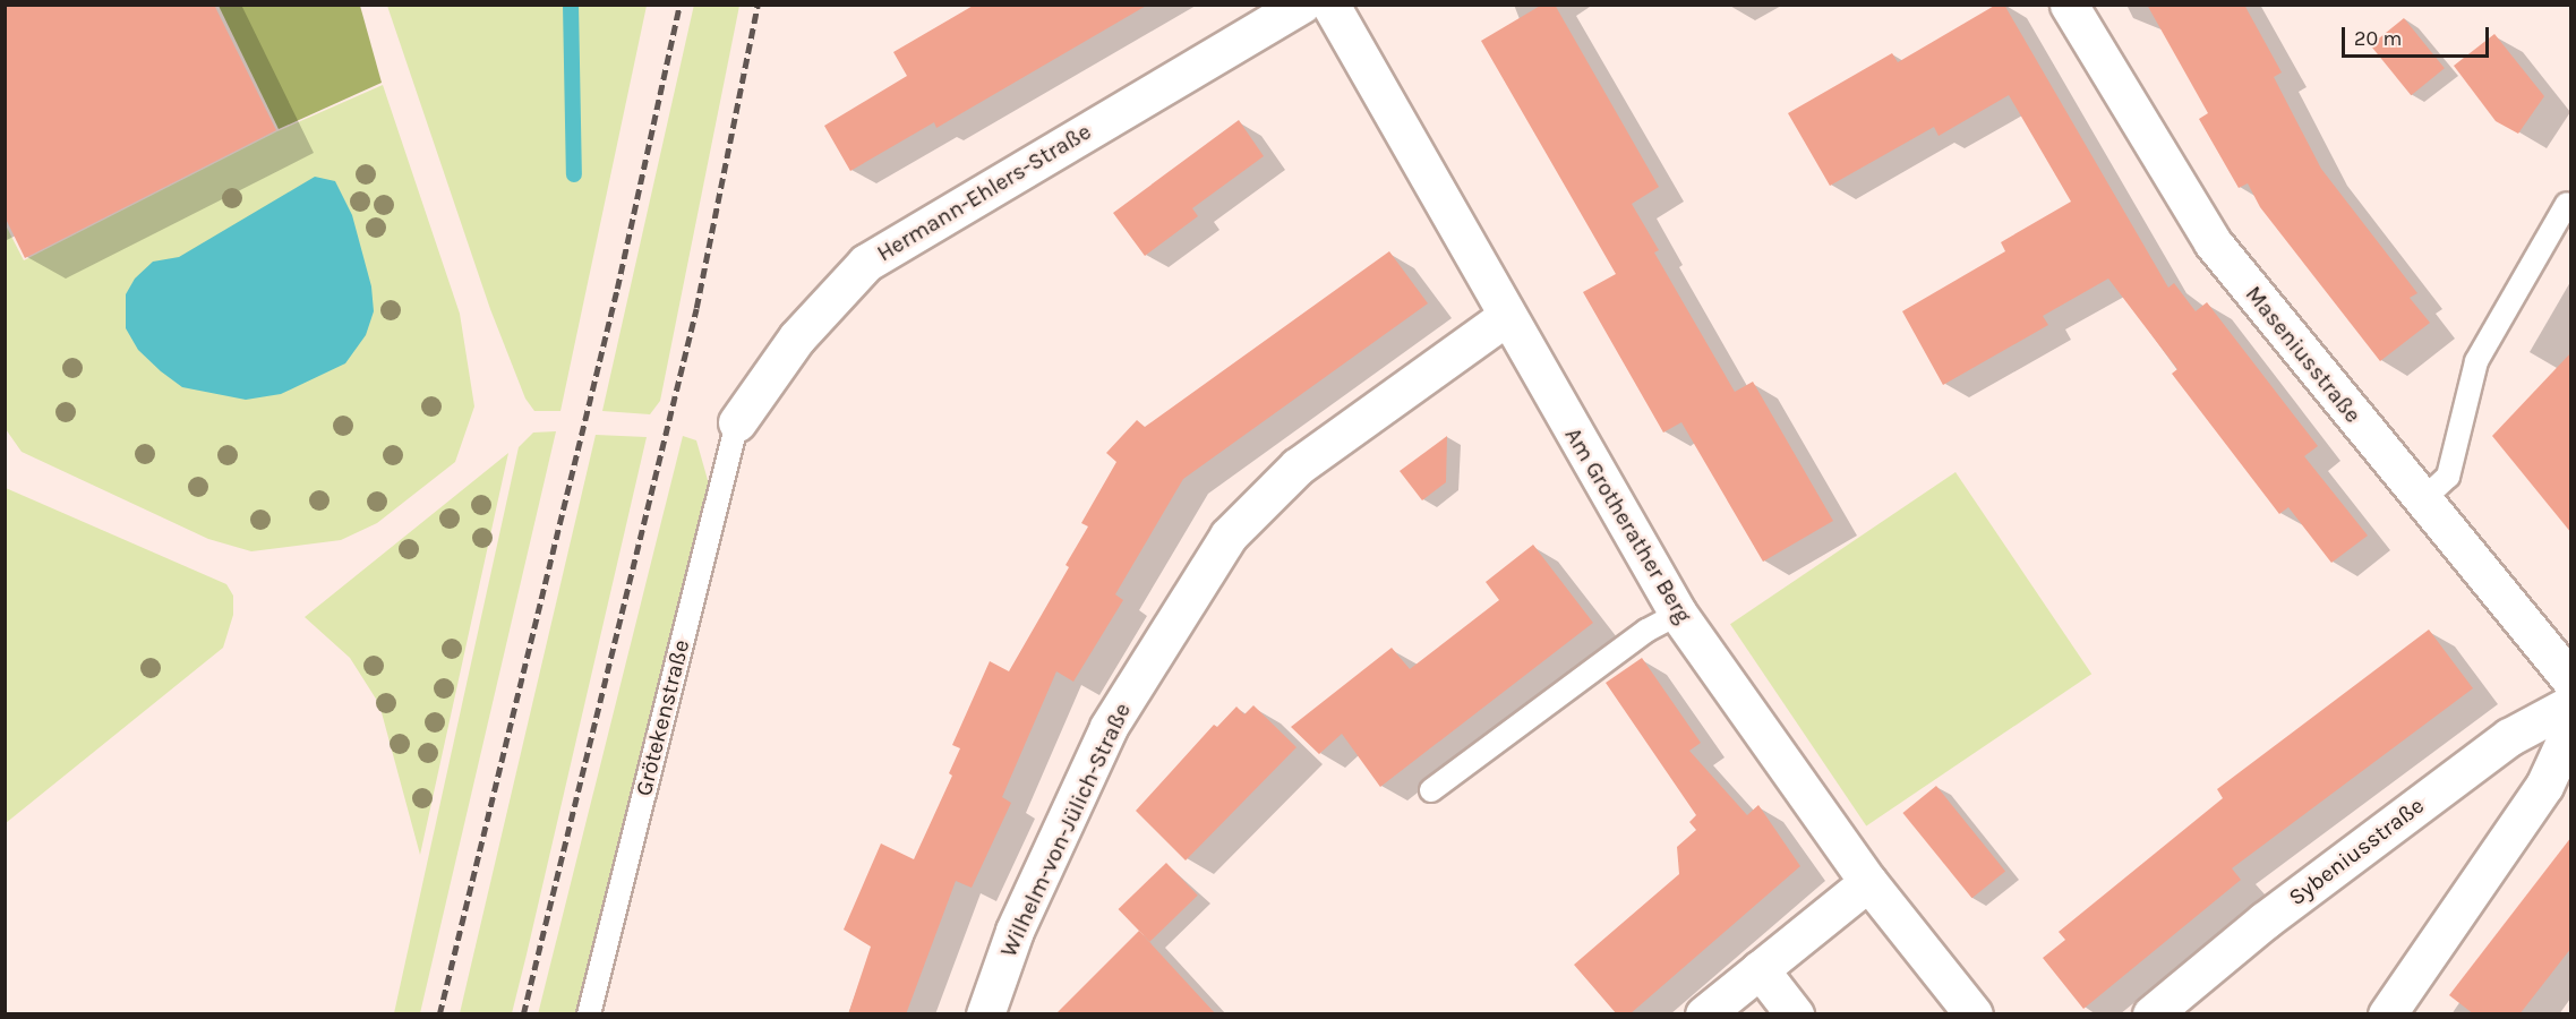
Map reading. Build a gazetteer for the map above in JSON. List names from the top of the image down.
{
  "streets": {
    "street": [
      "Hermann-Ehlers-Straße",
      "Maseniusstraße",
      "Am Grotherather Berg",
      "Wilhelm-von-Jülich-Straße",
      "Sybeniusstraße"
    ],
    "lane": ["Grötekenstraße"]
  },
  "crossings": [
    ["Hermann-Ehlers-Straße", "Grötekenstraße"],
    ["Am Grotherather Berg", "Wilhelm-von-Jülich-Straße"]
  ],
  "scale_bar": "20 m"
}
